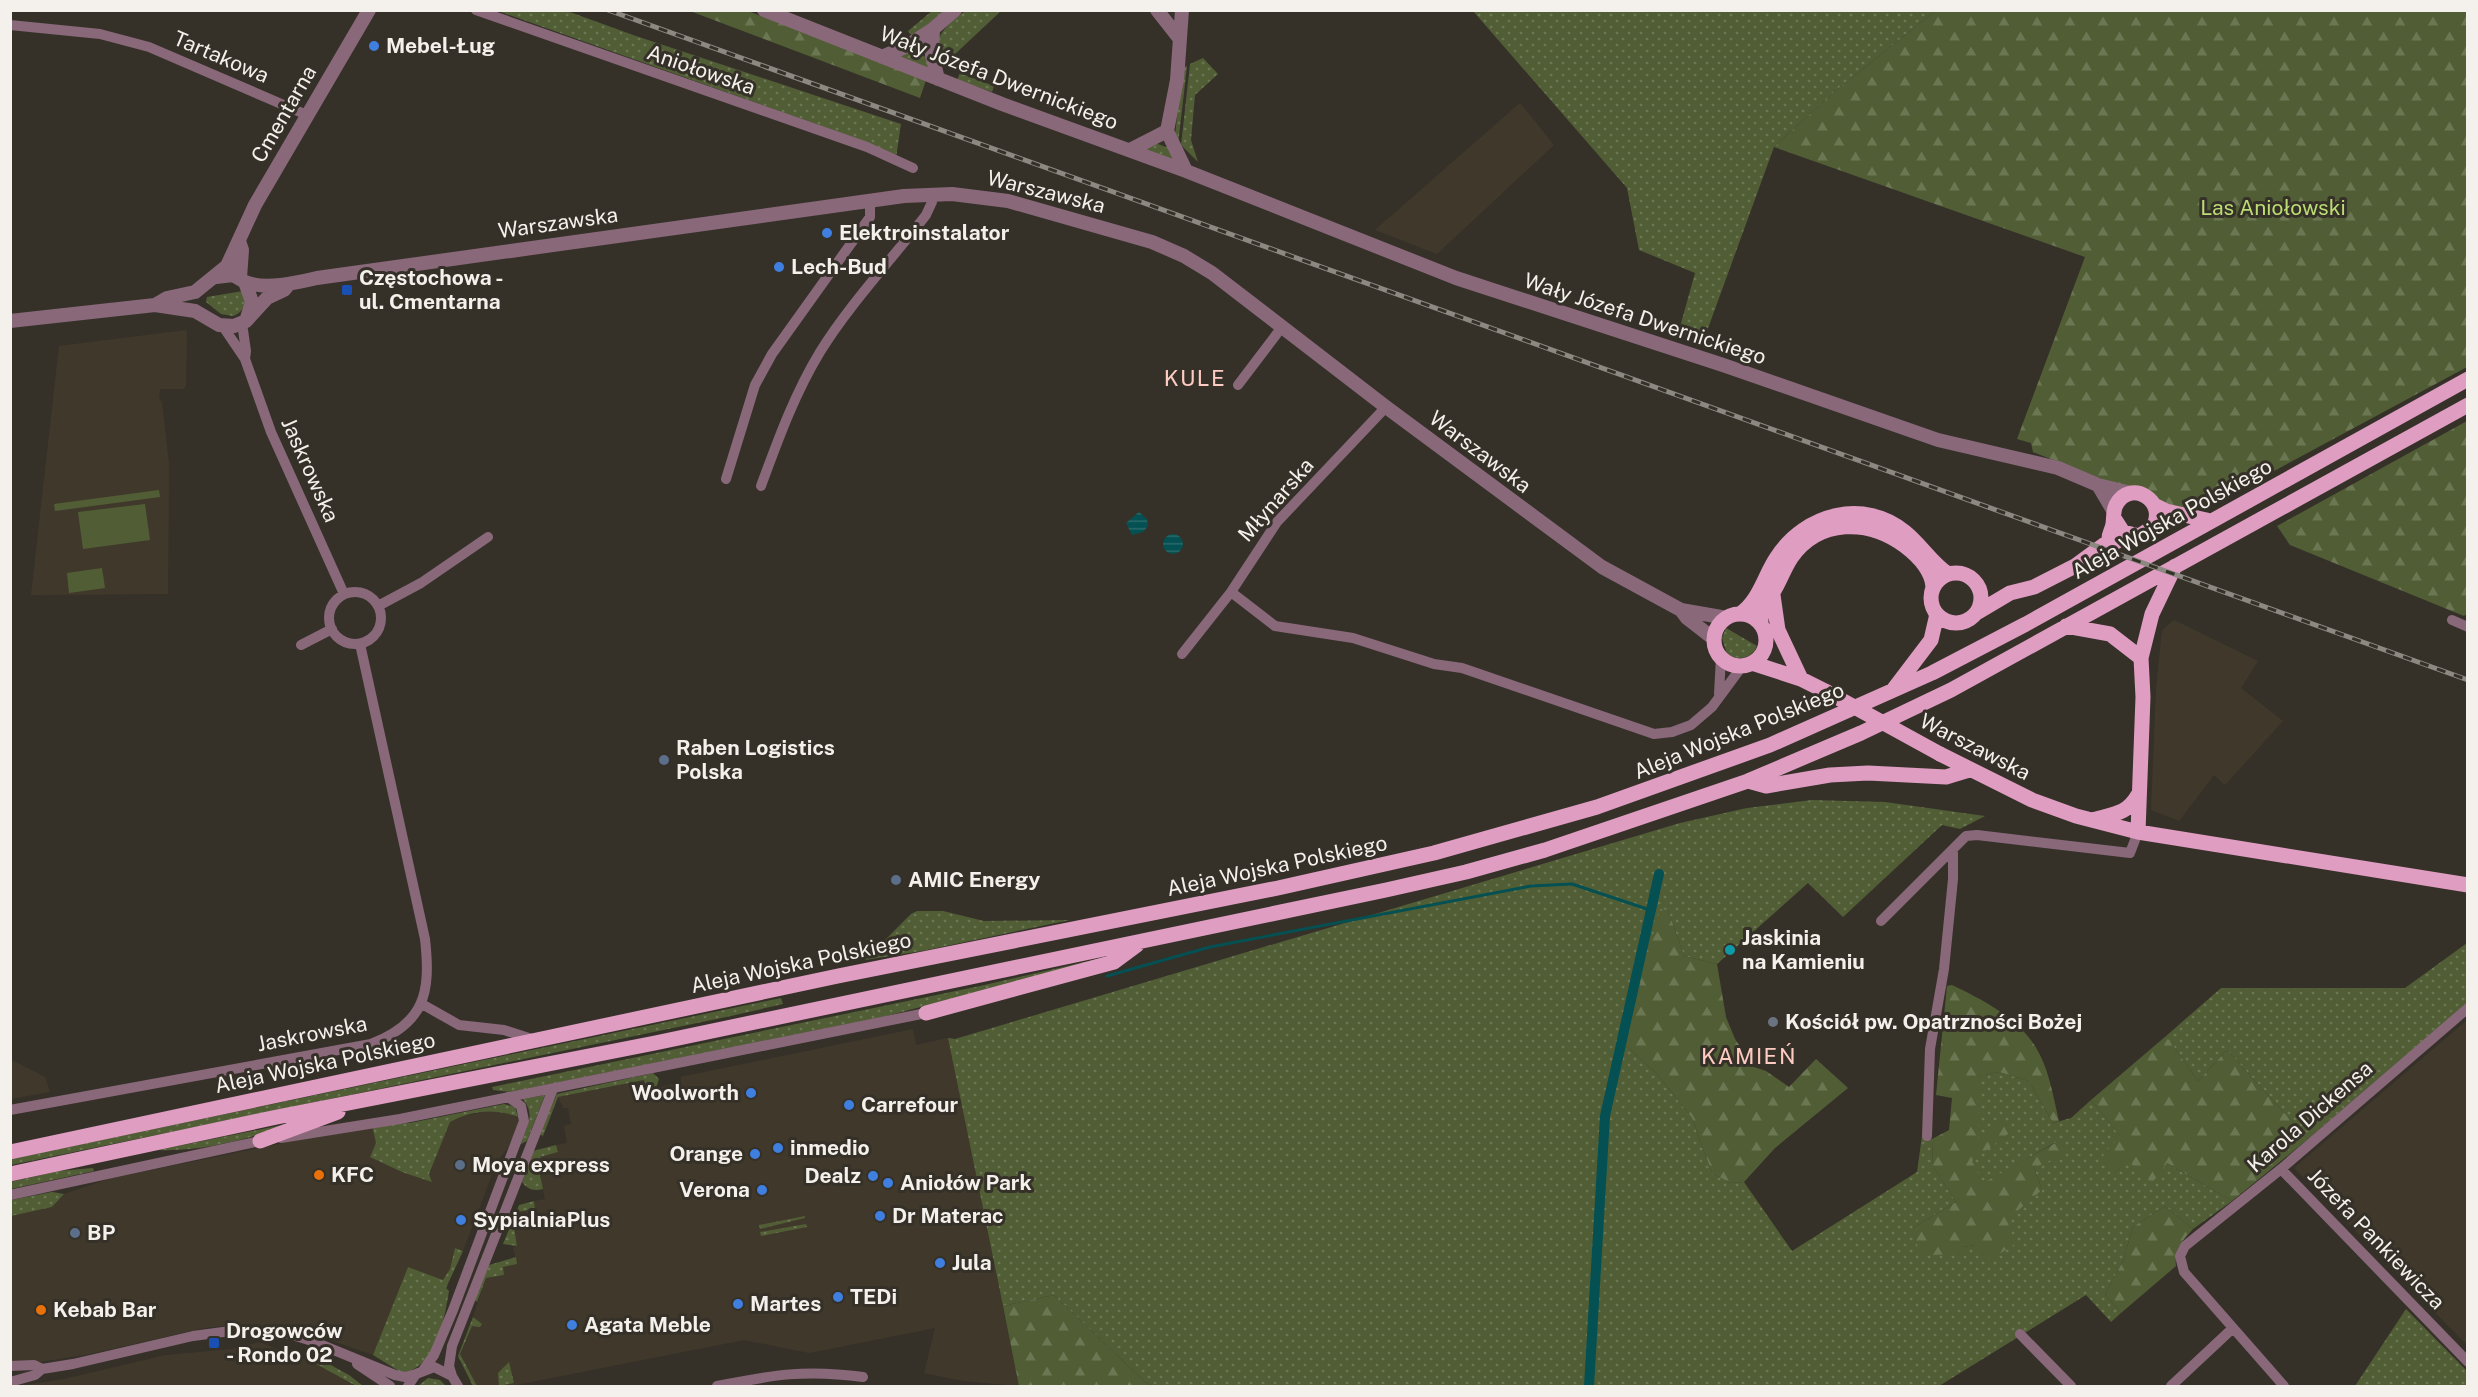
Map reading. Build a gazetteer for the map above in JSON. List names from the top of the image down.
{
  "streets": {
    "main road": ["Warszawska", "Aleja Wojska Polskiego"],
    "street": [
      "Tartakowa",
      "Aniołowska",
      "Wały Józefa Dwernickiego",
      "Cmentarna",
      "Jaskrowska",
      "Młynarska",
      "Karola Dickensa",
      "Józefa Pankiewicza"
    ]
  },
  "crossings": [
    ["Tartakowa", "Cmentarna"],
    ["Cmentarna", "Warszawska"],
    ["Warszawska", "Młynarska"],
    ["Karola Dickensa", "Józefa Pankiewicza"]
  ],
  "districts": ["KULE", "KAMIEŃ"],
  "parks": ["Las Aniołowski"],
  "places": {
    "other": [
      "Mebel-Ług",
      "Elektroinstalator",
      "Lech-Bud",
      "Raben Logistics Polska",
      "AMIC Energy",
      "Jaskinia na Kamieniu",
      "Kościół pw. Opatrzności Bożej",
      "Woolworth",
      "Carrefour",
      "inmedio",
      "Orange",
      "Moya express",
      "KFC",
      "Dealz",
      "Aniołów Park",
      "Verona",
      "Dr Materac",
      "SypialniaPlus",
      "BP",
      "Jula",
      "TEDi",
      "Martes",
      "Kebab Bar",
      "Agata Meble"
    ],
    "transit": ["Częstochowa - ul. Cmentarna", "Drogowców - Rondo 02"]
  }
}
